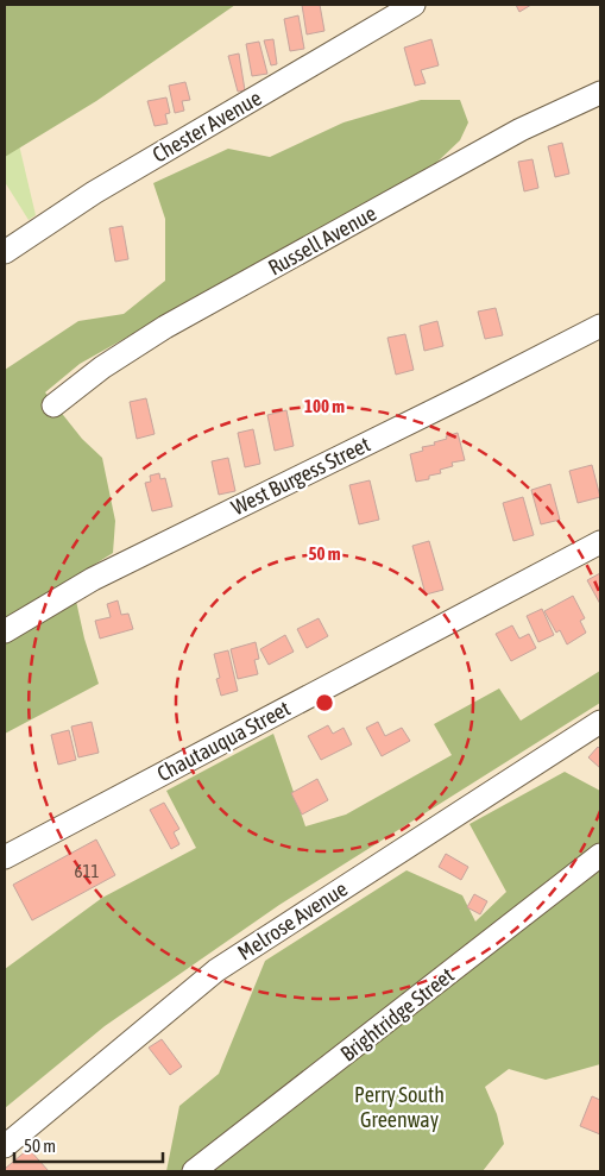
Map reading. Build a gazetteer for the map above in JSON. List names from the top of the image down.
{
  "streets": {
    "street": [
      "Chester Avenue",
      "Russell Avenue",
      "West Burgess Street",
      "Chautauqua Street",
      "Melrose Avenue",
      "Brightridge Street"
    ]
  },
  "parks": ["Perry South Greenway"],
  "house_numbers": ["611"],
  "scale_bar": "50 m",
  "rings": ["100 m", "50 m"]
}
